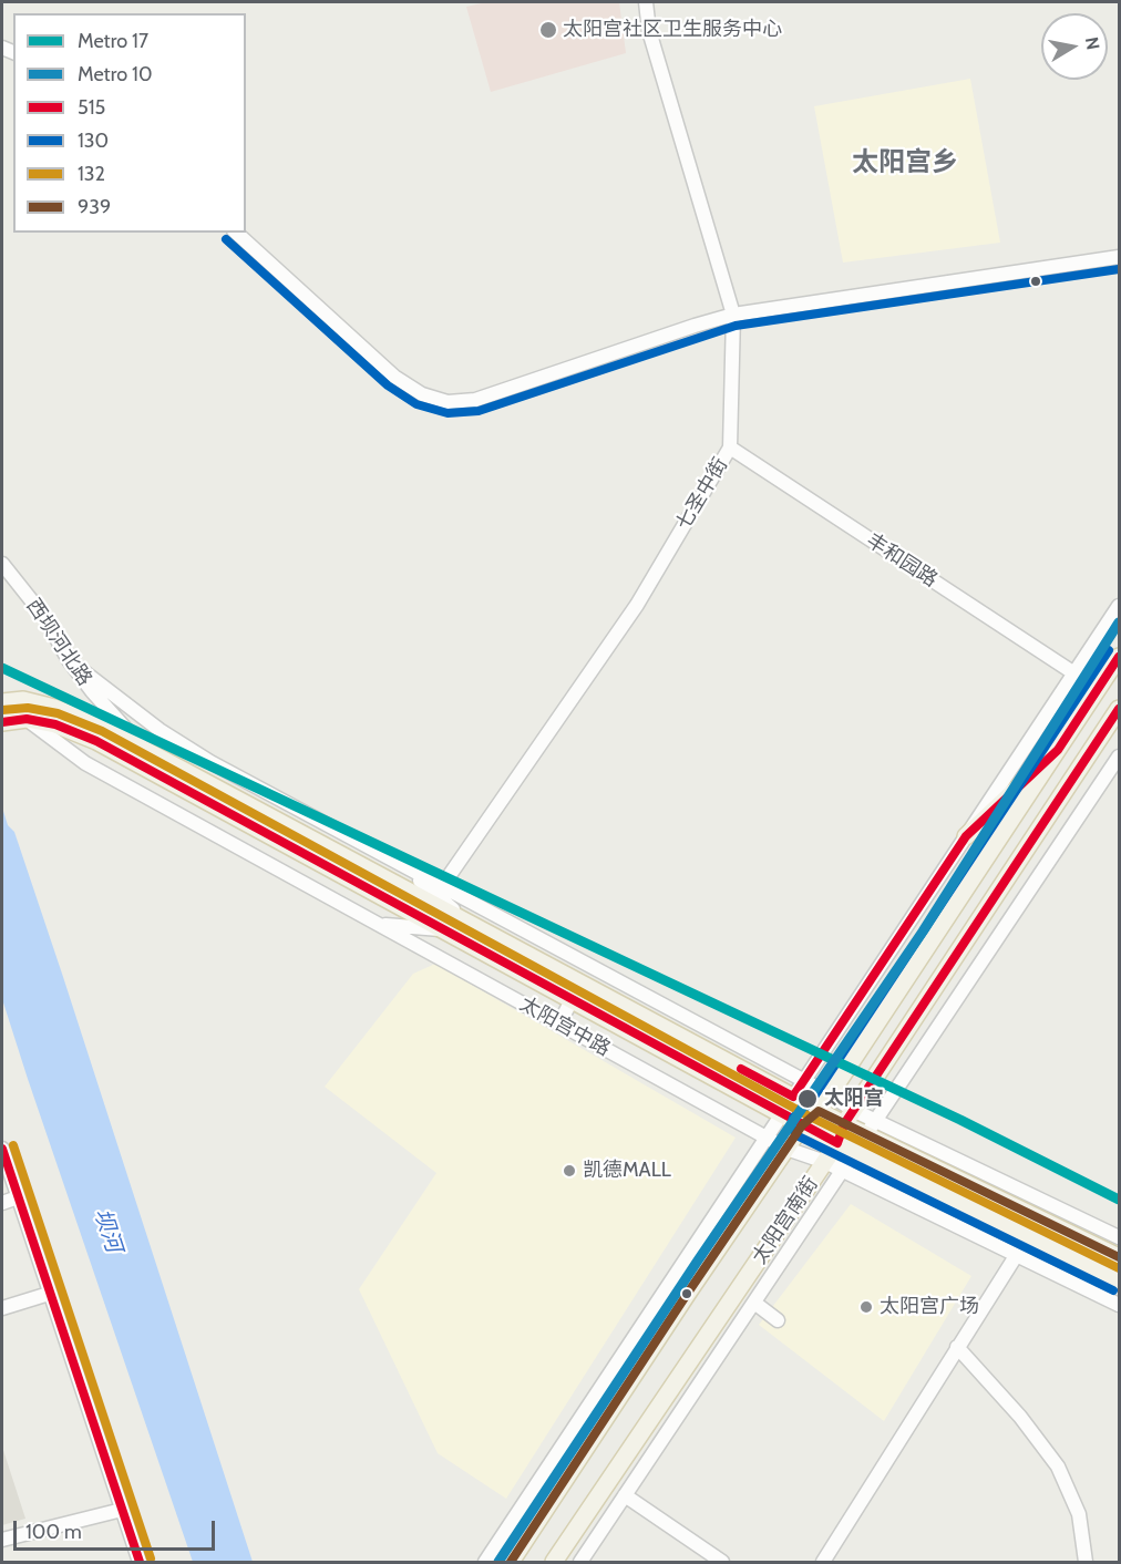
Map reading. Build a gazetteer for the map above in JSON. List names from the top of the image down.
{
  "streets": {
    "main road": ["太阳宫中路", "太阳宫南街"],
    "street": ["七圣中街", "丰和园路", "西坝河北路"]
  },
  "crossings": [
    ["七圣中街", "丰和园路"],
    ["太阳宫中路", "太阳宫南街"]
  ],
  "districts": ["太阳宫乡"],
  "water": ["坝河"],
  "places": [
    "太阳宫社区卫生服务中心",
    "太阳宫",
    "凯德MALL",
    "太阳宫广场"
  ],
  "lines": [
    "transit line 130",
    "metro line 10",
    "transit line 515",
    "metro line 17",
    "transit line 132",
    "transit line 939"
  ],
  "legend": [
    "Metro 17",
    "Metro 10",
    "515",
    "130",
    "132",
    "939"
  ],
  "scale_bar": "100 m",
  "north": "right"
}
